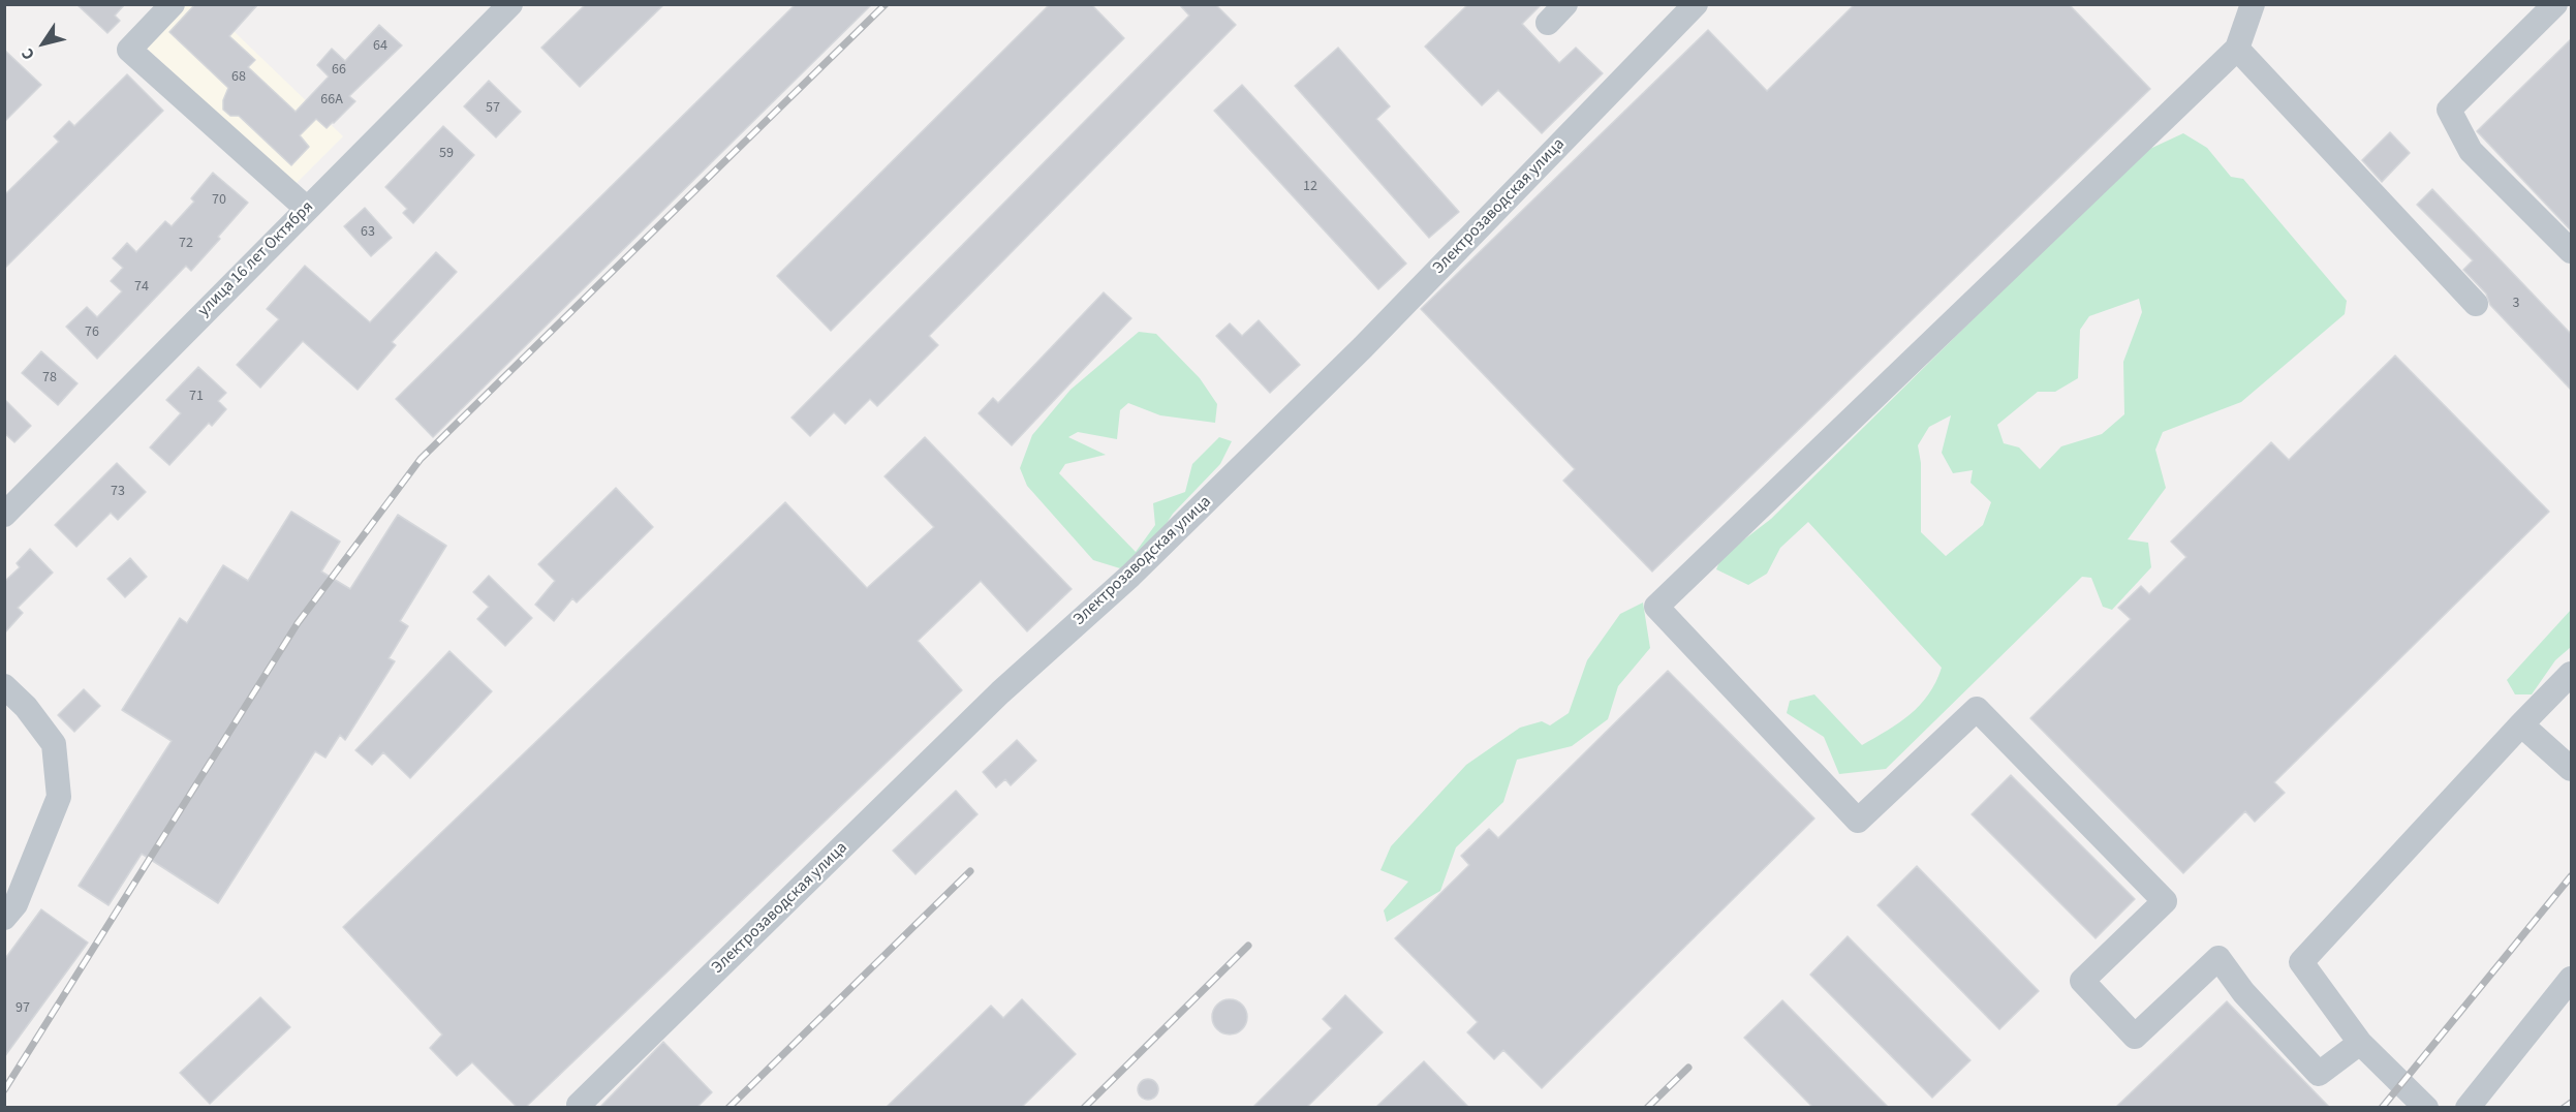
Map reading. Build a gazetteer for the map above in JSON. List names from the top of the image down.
{
  "streets": {
    "street": ["Электрозаводская улица", "улица 16 лет Октября"]
  },
  "house_numbers": [
    "64",
    "66",
    "68",
    "66А",
    "57",
    "59",
    "12",
    "70",
    "63",
    "72",
    "74",
    "3",
    "76",
    "78",
    "71",
    "73",
    "97"
  ],
  "north": "bottom left"
}
